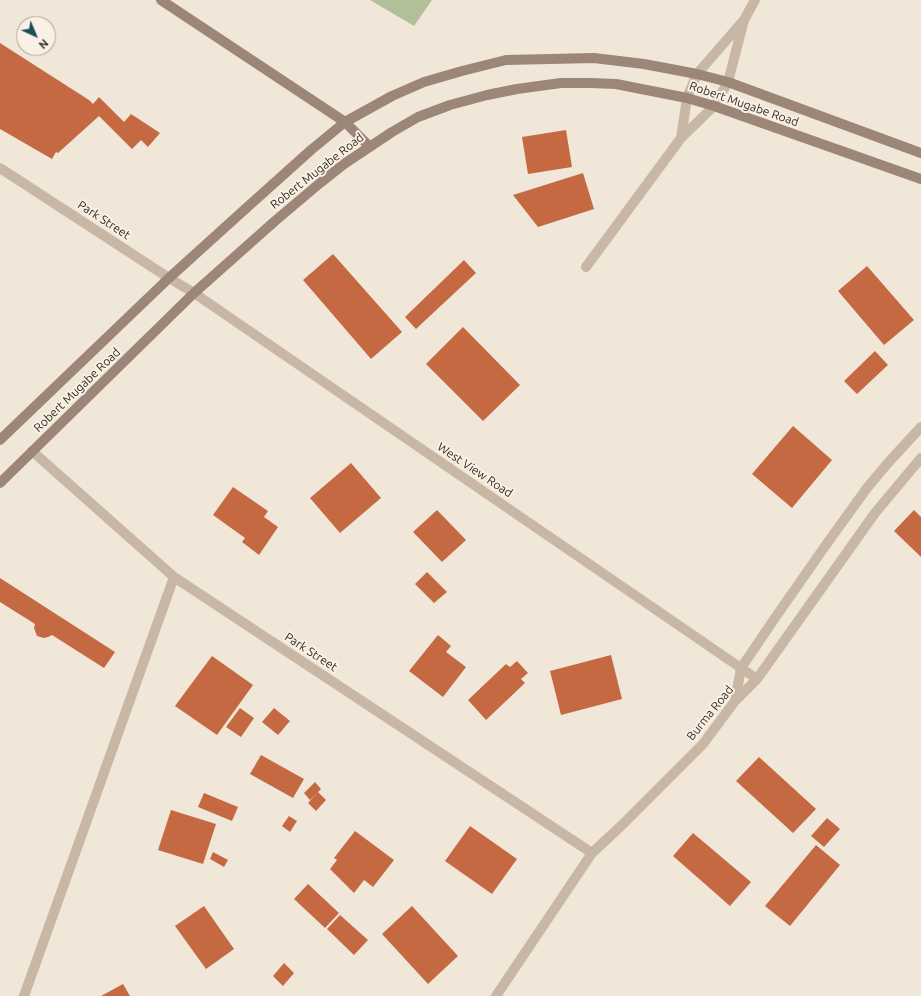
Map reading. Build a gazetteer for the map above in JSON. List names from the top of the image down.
{
  "streets": {
    "main road": ["Robert Mugabe Road"],
    "street": ["Park Street", "West View Road", "Burma Road"]
  },
  "crossings": [
    ["Robert Mugabe Road", "Park Street"],
    ["Robert Mugabe Road", "West View Road"],
    ["Park Street", "West View Road"],
    ["Park Street", "Burma Road"],
    ["West View Road", "Burma Road"]
  ],
  "north": "bottom right"
}
